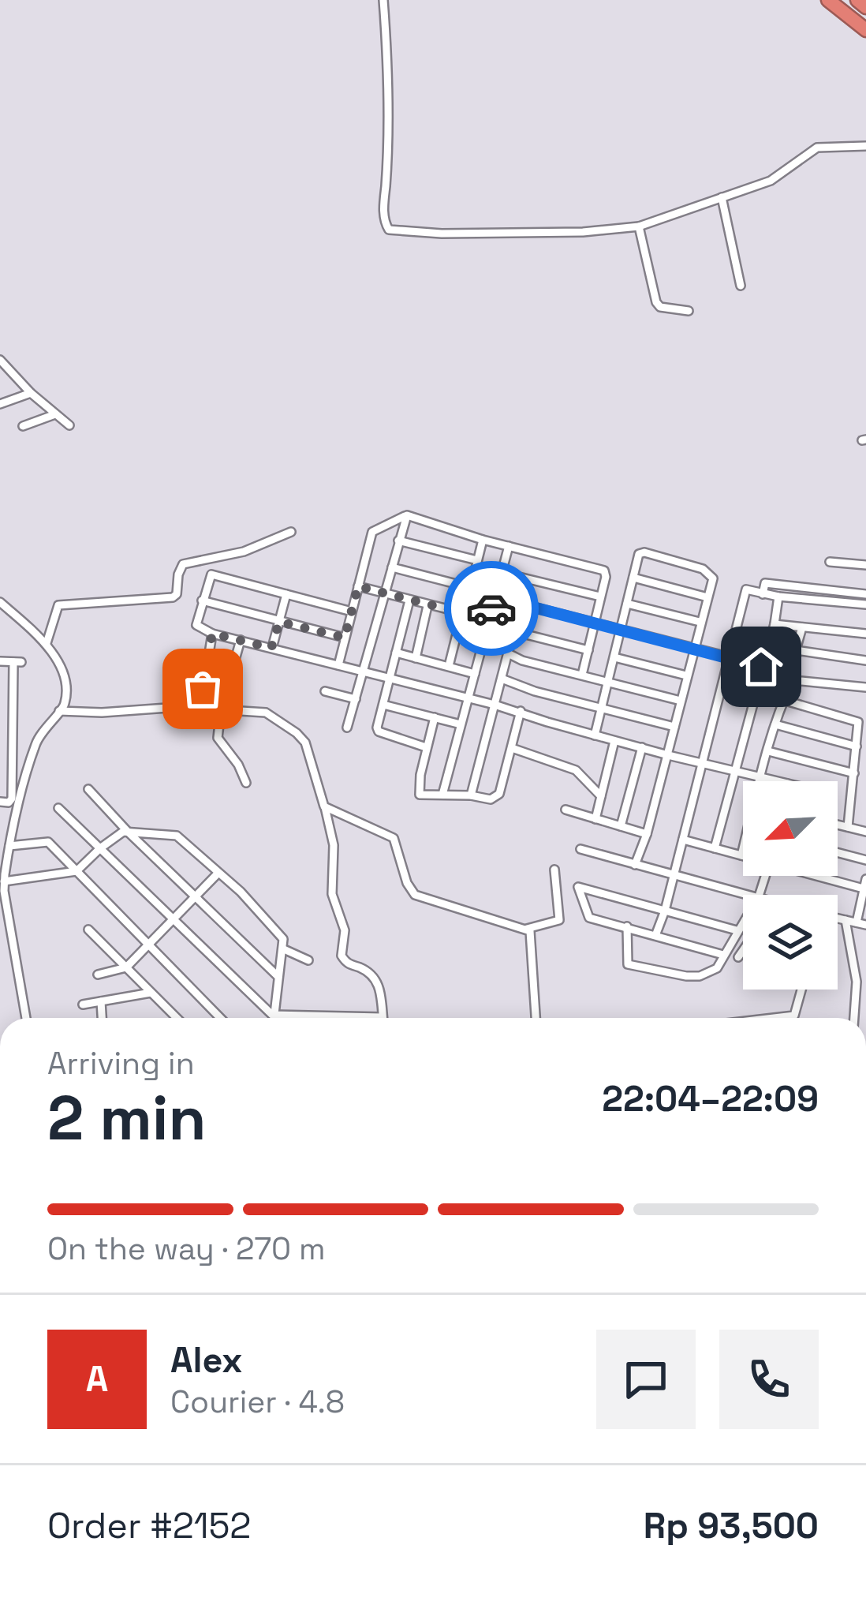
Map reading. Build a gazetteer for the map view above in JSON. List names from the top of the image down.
{
  "north": "bottom left",
  "page": {
    "heading": ["2 min", "Arriving in", "22:04–22:09"],
    "panel": [
      "Alex",
      "Courier · 4.8",
      "Order #2152",
      "Rp 93,500"
    ],
    "bar": "On the way · 270 m",
    "round": "A"
  }
}
